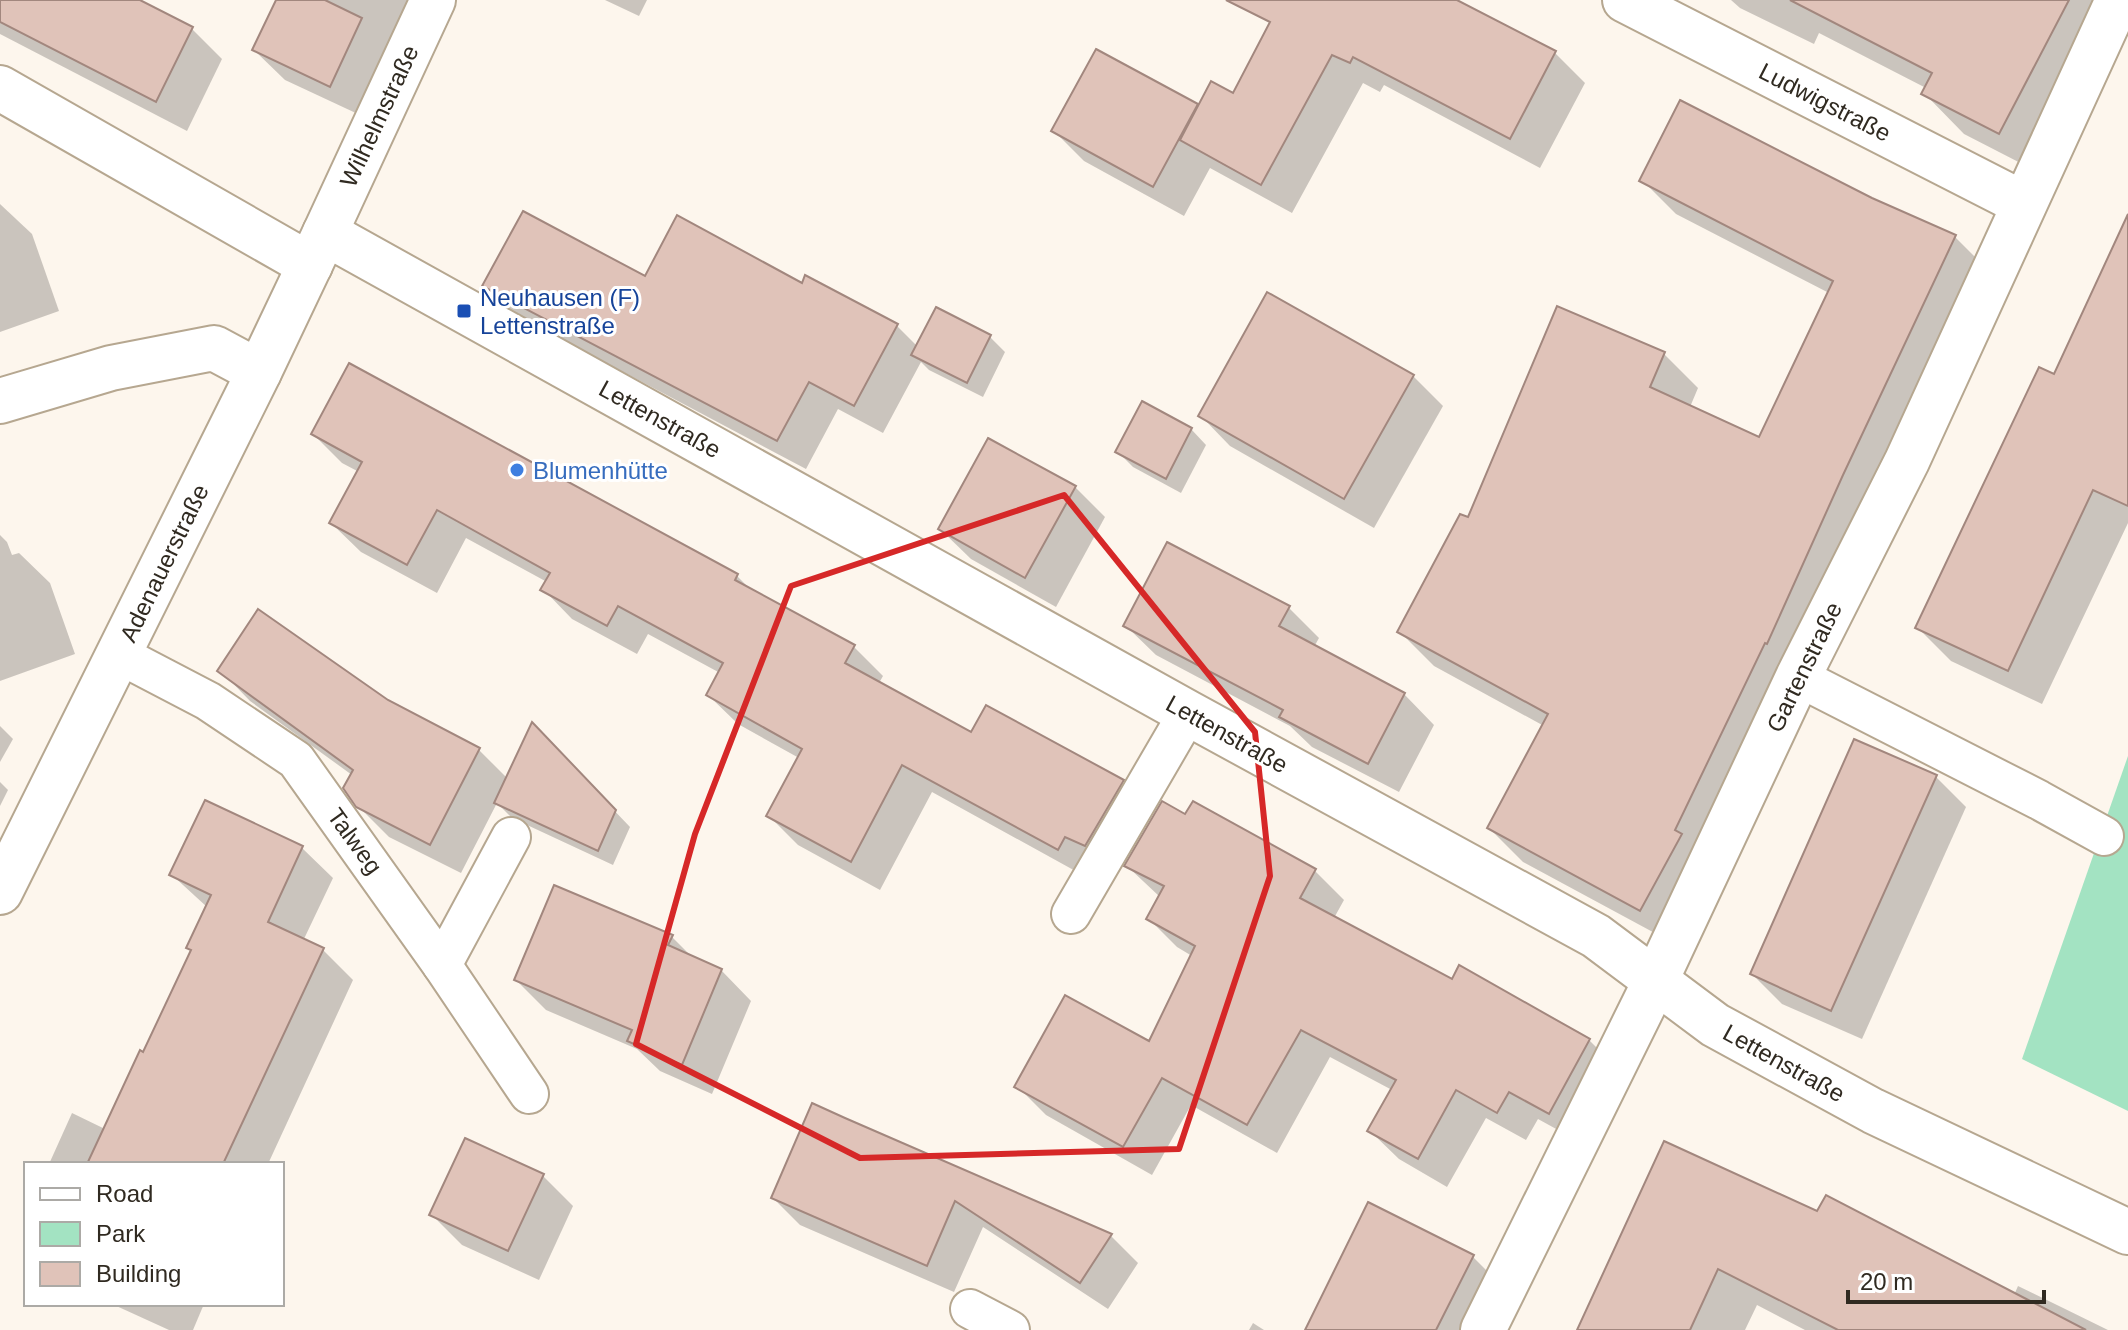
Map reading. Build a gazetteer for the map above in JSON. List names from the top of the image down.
{
  "streets": {
    "street": [
      "Ludwigstraße",
      "Wilhelmstraße",
      "Lettenstraße",
      "Adenauerstraße",
      "Gartenstraße"
    ],
    "lane": ["Talweg"]
  },
  "crossings": [
    ["Ludwigstraße", "Gartenstraße"],
    ["Wilhelmstraße", "Lettenstraße"],
    ["Wilhelmstraße", "Adenauerstraße"],
    ["Lettenstraße", "Adenauerstraße"],
    ["Lettenstraße", "Gartenstraße"],
    ["Adenauerstraße", "Talweg"]
  ],
  "places": {
    "transit": ["Neuhausen (F) Lettenstraße"],
    "other": ["Blumenhütte"]
  },
  "legend": ["Road", "Park", "Building"],
  "scale_bar": "20 m"
}
